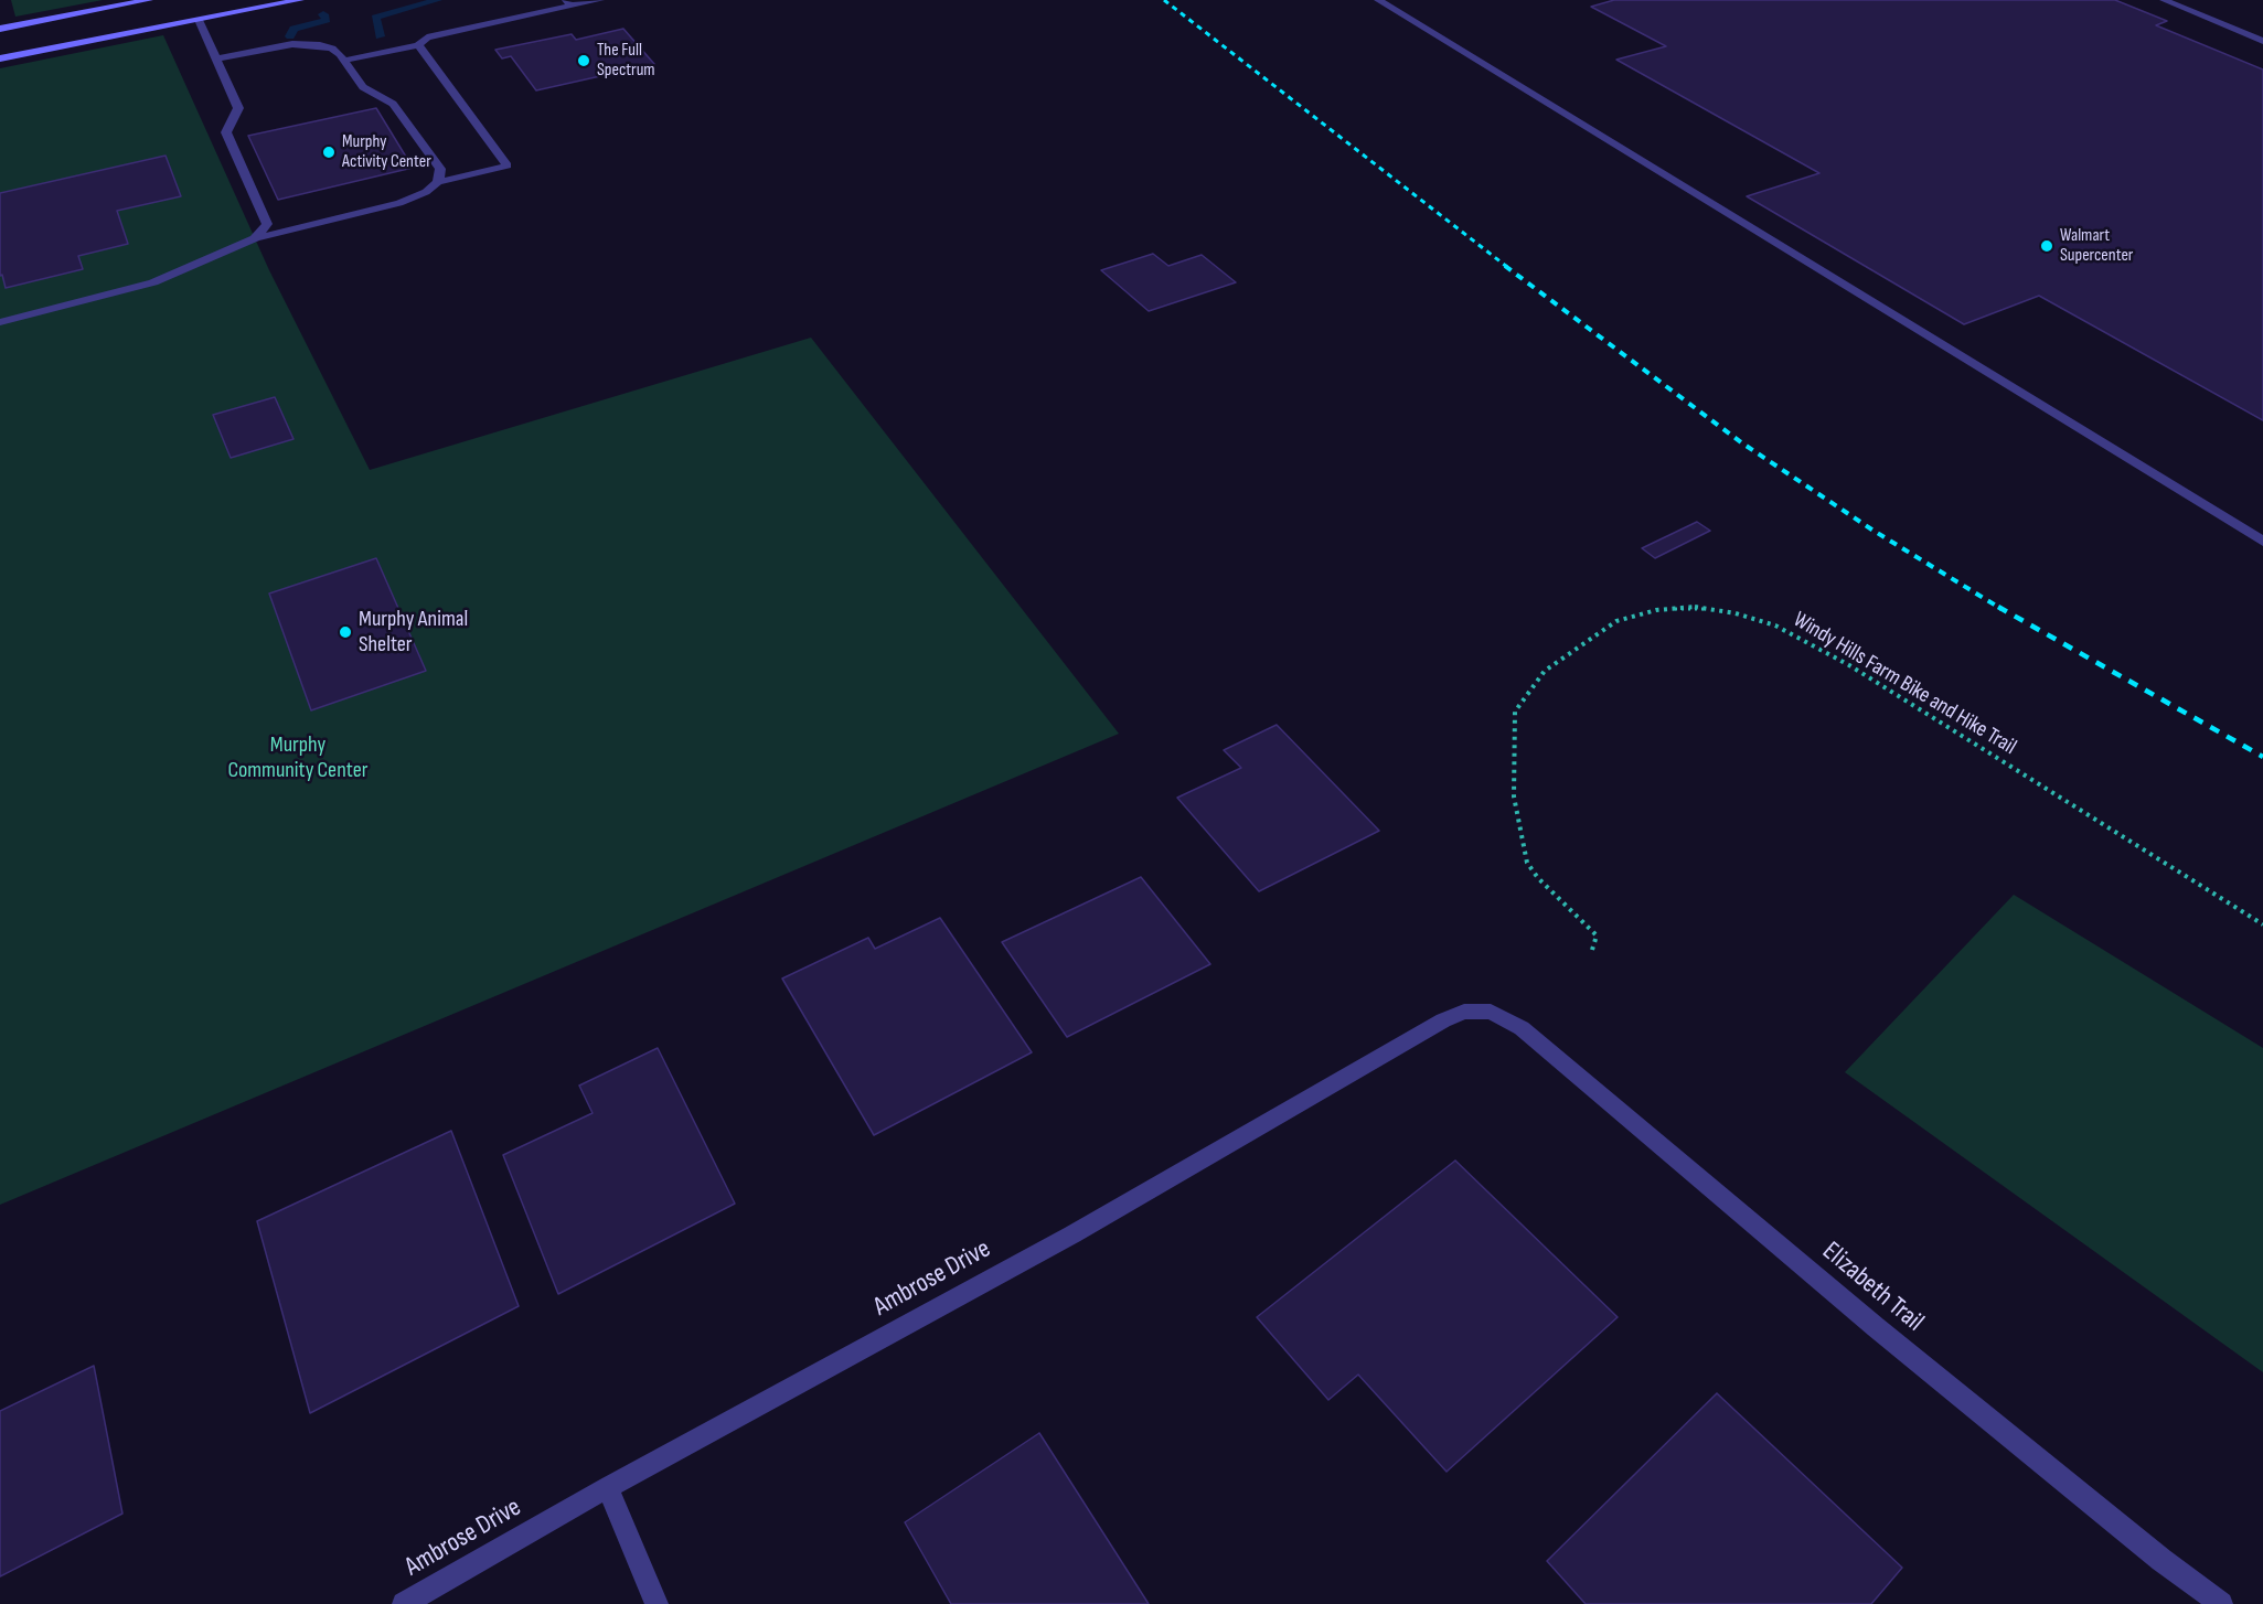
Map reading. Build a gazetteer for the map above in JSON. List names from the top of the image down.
{
  "streets": {
    "street": ["Ambrose Drive", "Elizabeth Trail"],
    "path": ["Windy Hills Farm Bike and Hike Trail"]
  },
  "crossings": [
    ["Ambrose Drive", "Elizabeth Trail"]
  ],
  "parks": ["Murphy Community Center"],
  "places": [
    "The Full Spectrum",
    "Murphy Activity Center",
    "Walmart Supercenter",
    "Murphy Animal Shelter"
  ]
}
